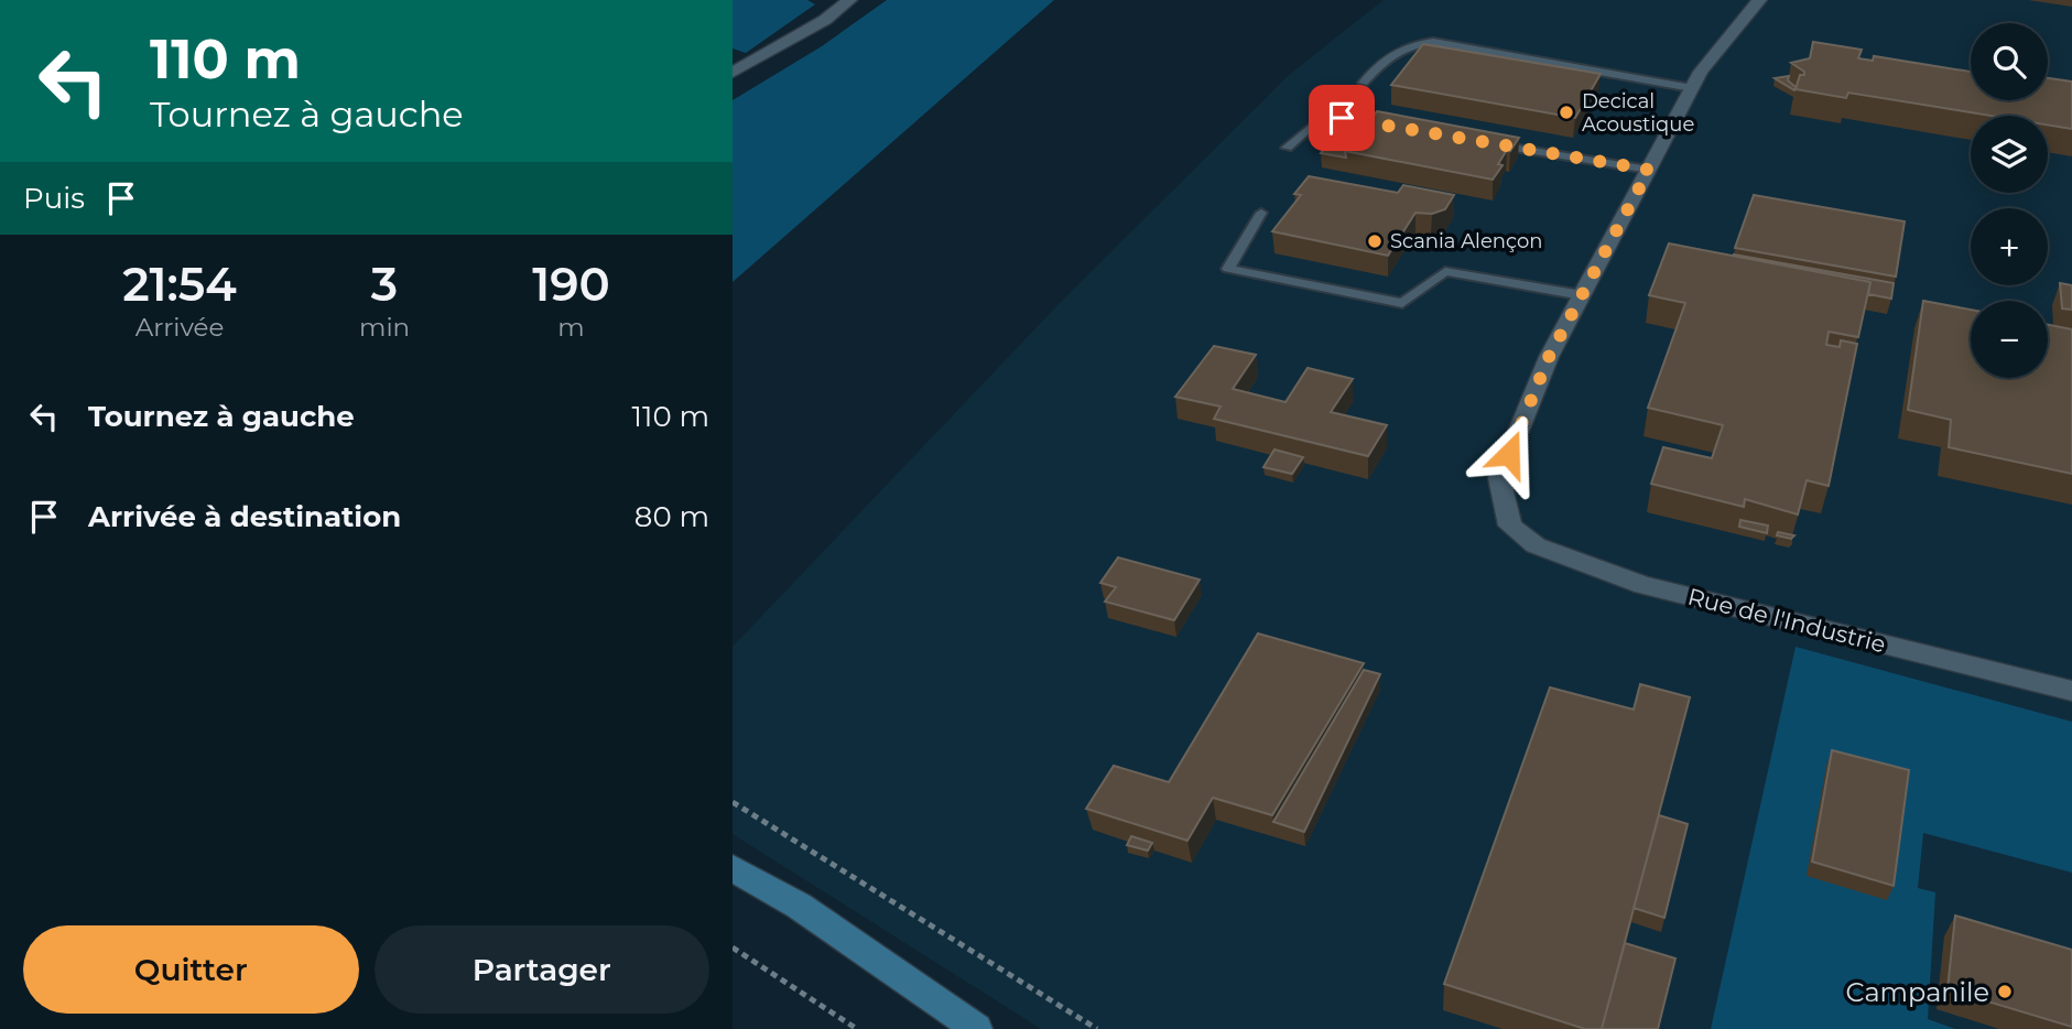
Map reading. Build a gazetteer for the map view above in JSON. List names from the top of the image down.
{
  "streets": {
    "street": ["Rue de l'Industrie"]
  },
  "places": ["Decical Acoustique", "Scania Alençon", "Campanile"],
  "page": {
    "turn": ["110 m", "Tournez à gauche"],
    "map_buttons": ["+", "−"],
    "then": "Puis",
    "eta": [
      "21:54",
      "Arrivée",
      "3",
      "min",
      "190",
      "m"
    ],
    "list": [
      {
        "name": "Tournez à gauche",
        "value": "110 m"
      },
      {
        "name": "Arrivée à destination",
        "value": "80 m"
      }
    ],
    "buttons": ["Quitter", "Partager"]
  }
}
